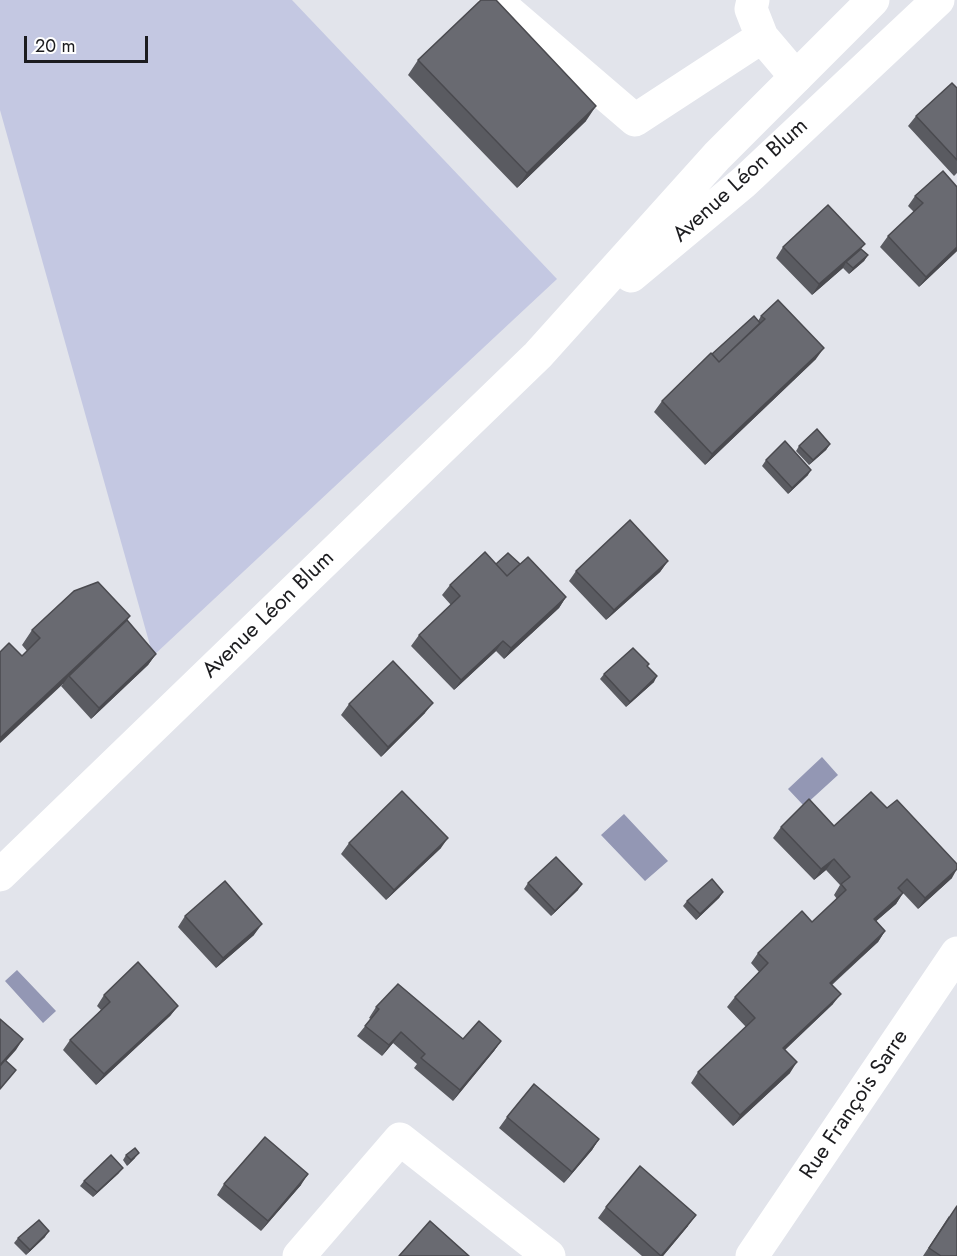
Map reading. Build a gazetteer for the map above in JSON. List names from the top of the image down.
{
  "streets": {
    "main road": ["Avenue Léon Blum", "Rue François Sarre"]
  },
  "scale_bar": "20 m"
}
